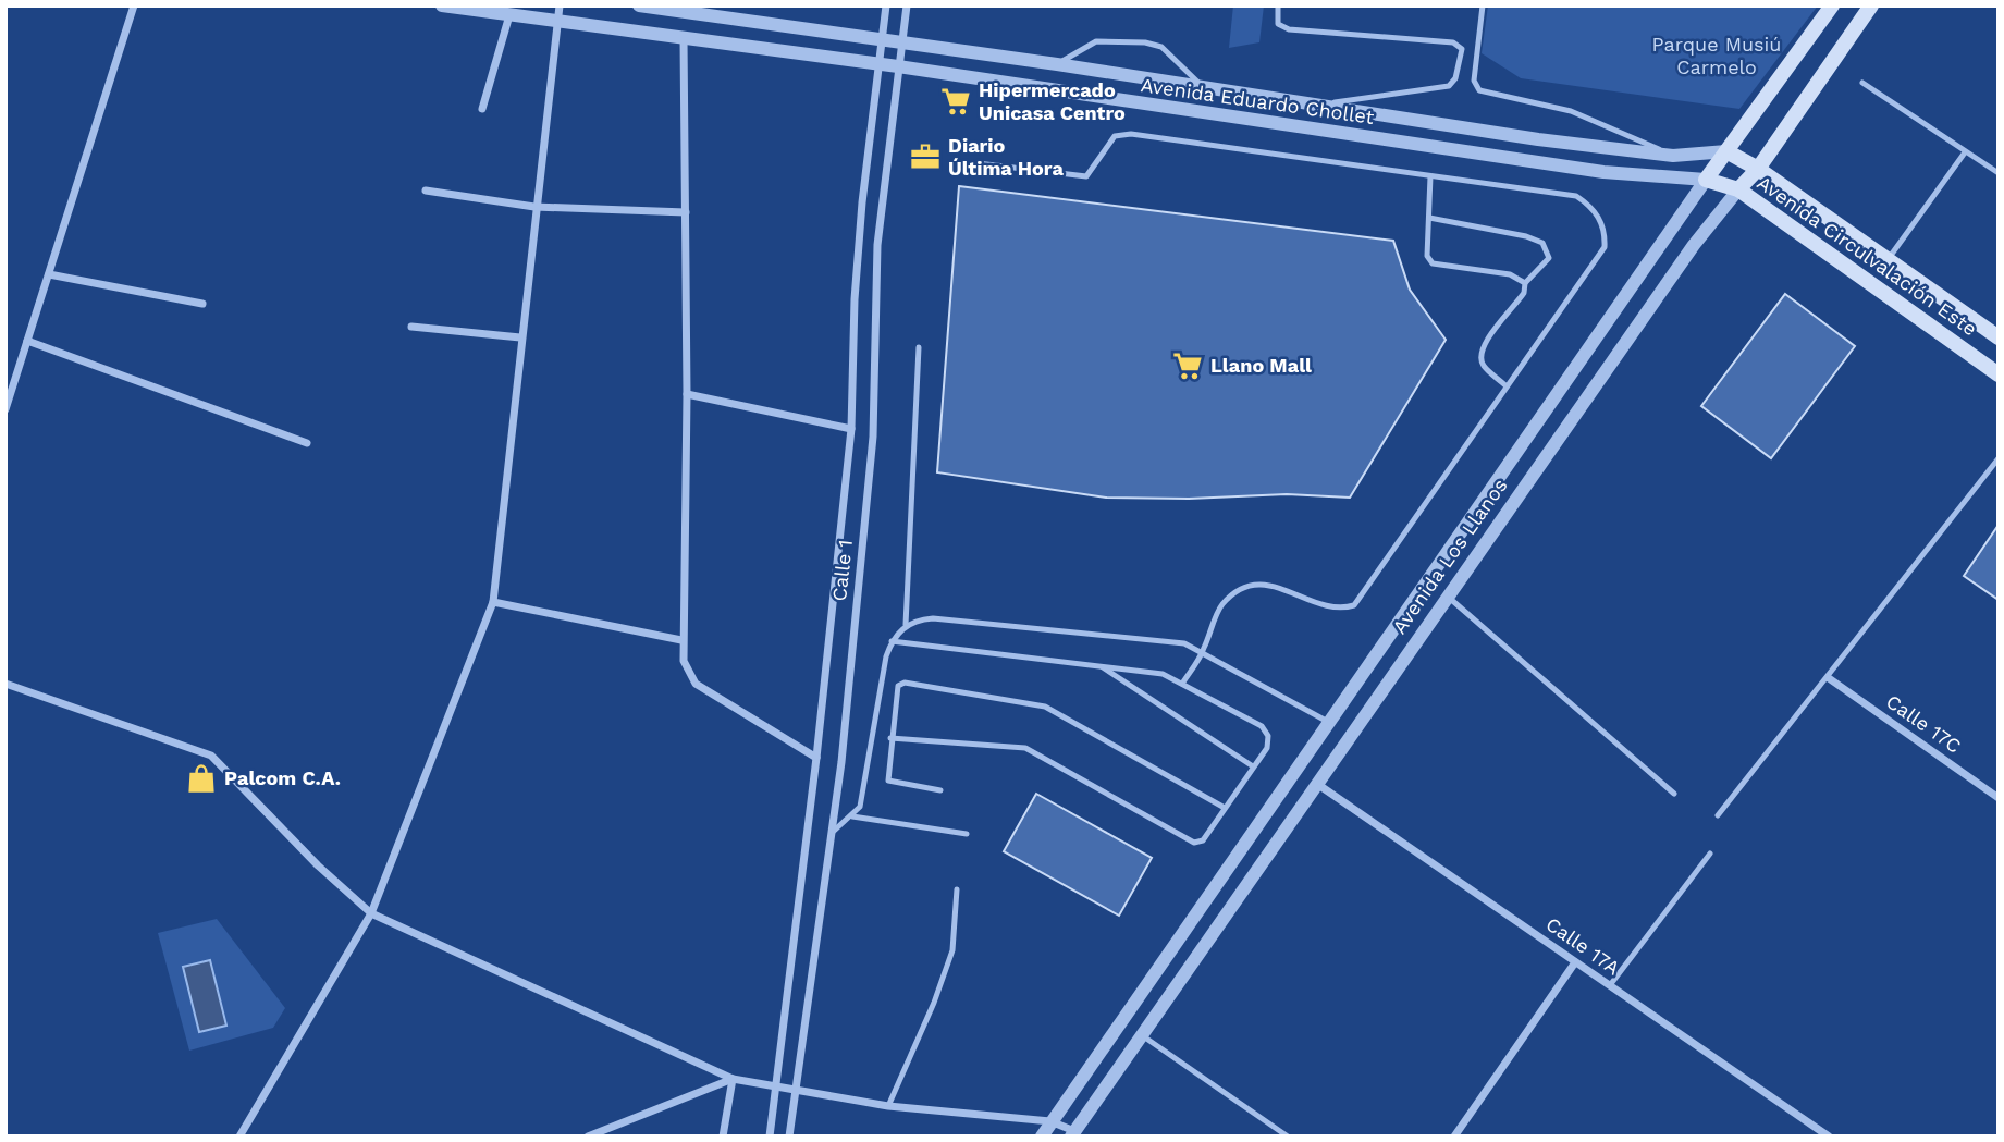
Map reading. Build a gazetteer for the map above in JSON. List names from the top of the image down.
{
  "streets": {
    "main road": ["Avenida Circulvalación Este", "Avenida Los Llanos"],
    "street": [
      "Avenida Eduardo Chollet",
      "Calle 1",
      "Calle 17C",
      "Calle 17A"
    ]
  },
  "crossings": [
    ["Avenida Eduardo Chollet", "Avenida Circulvalación Este"],
    ["Avenida Eduardo Chollet", "Avenida Los Llanos"],
    ["Avenida Eduardo Chollet", "Calle 1"],
    ["Avenida Circulvalación Este", "Avenida Los Llanos"],
    ["Avenida Los Llanos", "Calle 17A"]
  ],
  "parks": ["Parque Musiú Carmelo"],
  "places": {
    "supermarket": ["Hipermercado Unicasa Centro", "Llano Mall"],
    "office": ["Diario Última Hora"],
    "shop": ["Palcom C.A."]
  }
}
